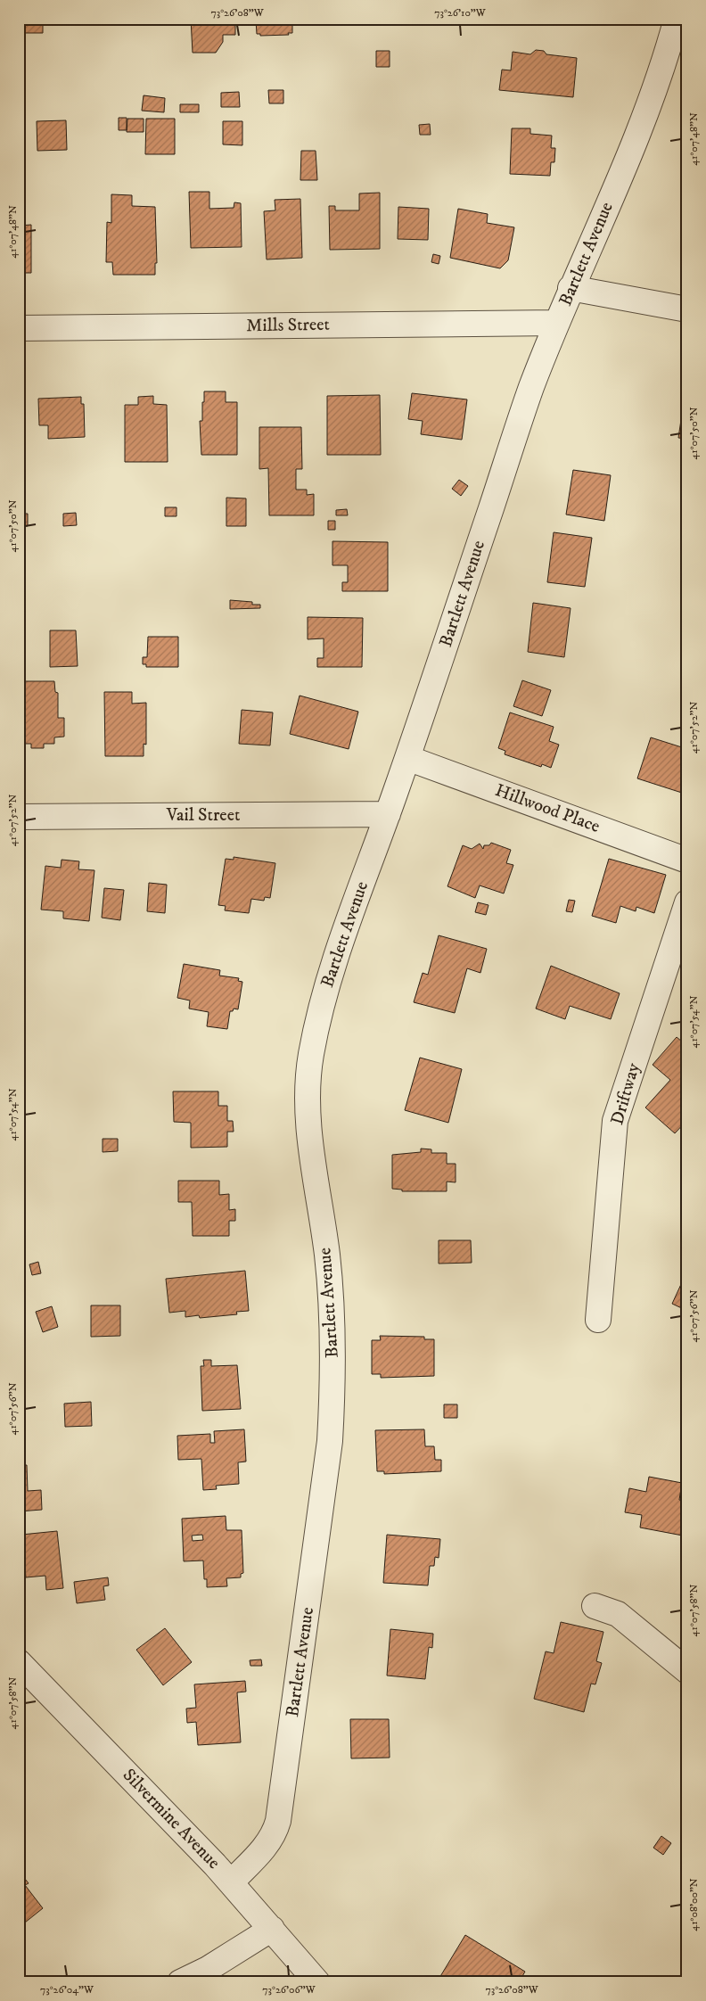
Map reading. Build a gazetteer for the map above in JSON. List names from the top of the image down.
{
  "streets": {
    "street": [
      "Bartlett Avenue",
      "Mills Street",
      "Hillwood Place",
      "Vail Street",
      "Driftway",
      "Silvermine Avenue"
    ]
  },
  "crossings": [
    ["Bartlett Avenue", "Mills Street"],
    ["Bartlett Avenue", "Hillwood Place"],
    ["Bartlett Avenue", "Vail Street"],
    ["Bartlett Avenue", "Silvermine Avenue"]
  ],
  "coordinates": [
    "73°26'08\"W",
    "73°26'10\"W",
    "41°07'48\"N",
    "41°07'50\"N",
    "41°07'52\"N",
    "41°07'54\"N",
    "41°07'56\"N",
    "41°07'58\"N",
    "41°08'00\"N",
    "73°26'04\"W",
    "73°26'06\"W"
  ]
}
